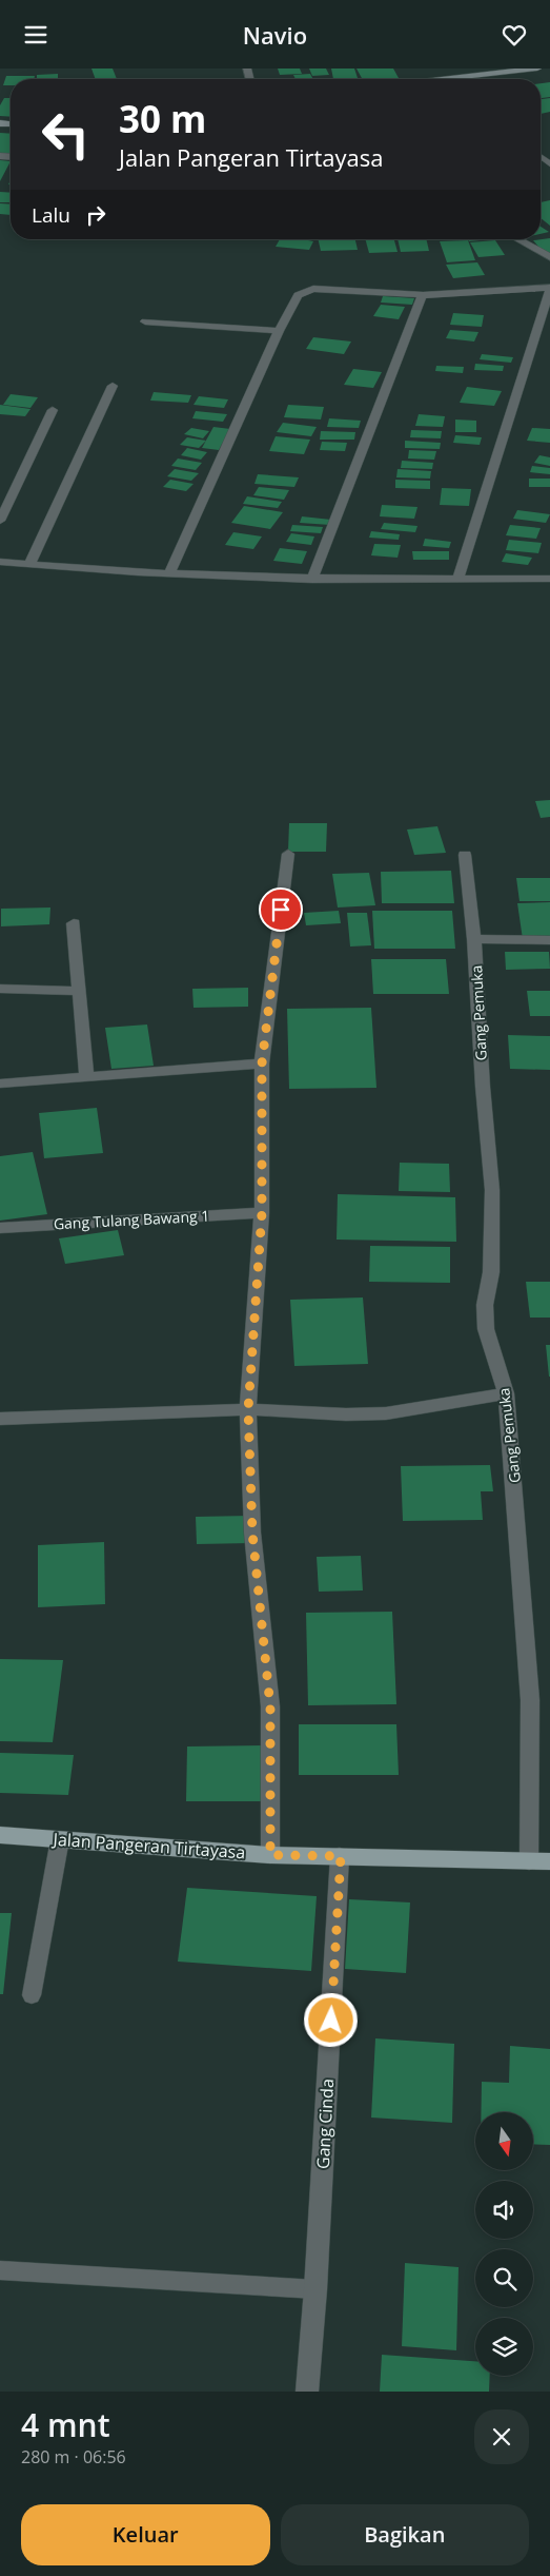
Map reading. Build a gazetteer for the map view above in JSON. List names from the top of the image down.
{
  "streets": {
    "main road": ["Jalan Pangeran Tirtayasa"],
    "street": ["Gang Pemuka", "Gang Tulang Bawang 1", "Gang Cinda"]
  },
  "crossings": [
    ["Gang Pemuka", "Jalan Pangeran Tirtayasa"],
    ["Jalan Pangeran Tirtayasa", "Gang Cinda"]
  ],
  "north": "bottom",
  "page": {
    "header": "Navio",
    "turn": ["30 m", "Jalan Pangeran Tirtayasa"],
    "then": "Lalu",
    "heading": ["4 mnt", "280 m · 06:56"],
    "buttons": ["Keluar", "Bagikan"]
  }
}
